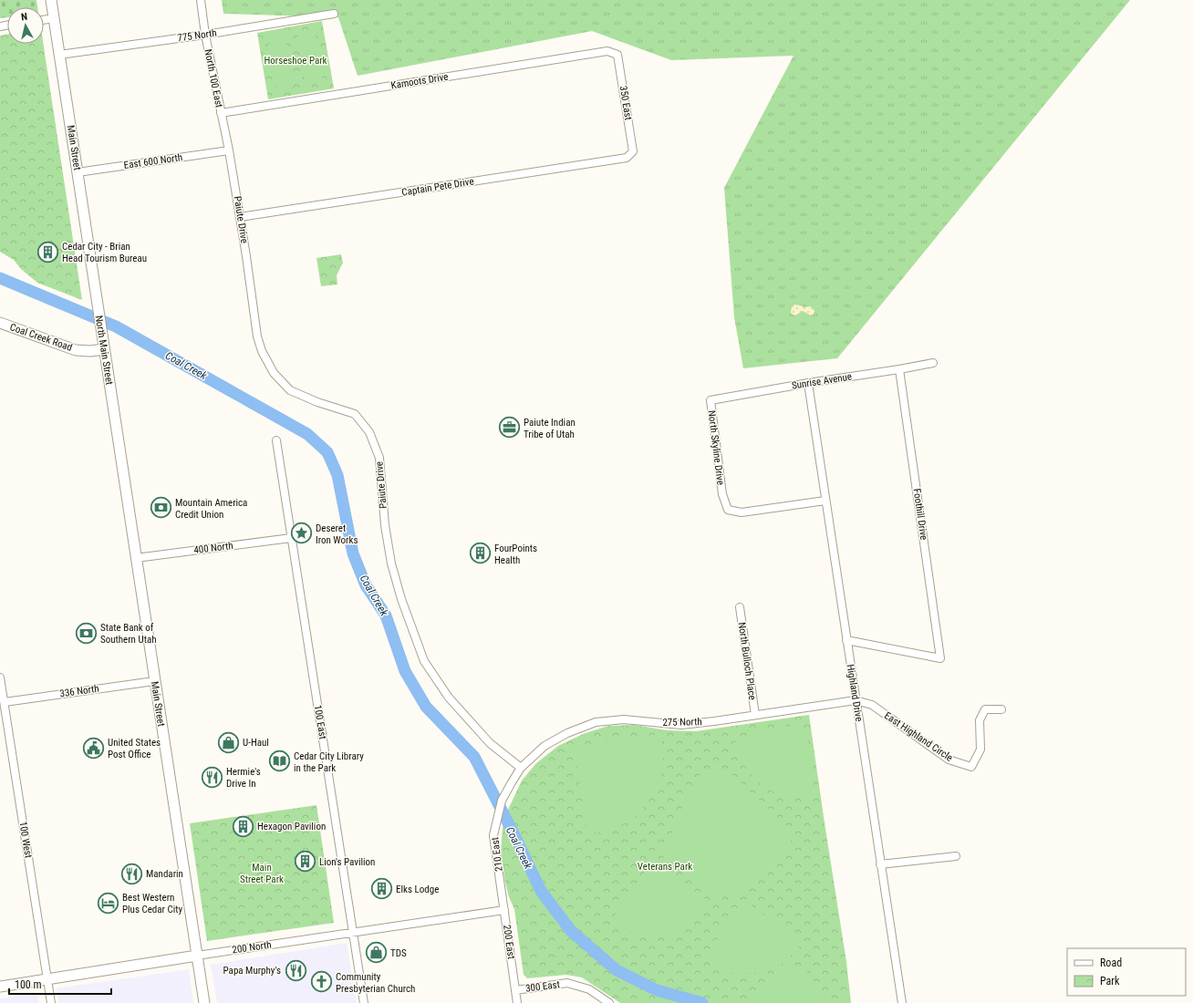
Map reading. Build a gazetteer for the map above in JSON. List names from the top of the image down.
{
  "streets": {
    "main road": [
      "Main Street",
      "Coal Creek Road",
      "North Main Street",
      "200 North"
    ],
    "street": [
      "775 North",
      "North 100 East",
      "Kamoots Drive",
      "350 East",
      "East 600 North",
      "Captain Pete Drive",
      "Paiute Drive",
      "Sunrise Avenue",
      "North Skyline Drive",
      "Foothill Drive",
      "400 North",
      "North Bulloch Place",
      "336 North",
      "Highland Drive",
      "100 East",
      "275 North",
      "East Highland Circle",
      "100 West",
      "210 East",
      "200 East",
      "300 East"
    ]
  },
  "crossings": [
    ["775 North", "North 100 East"],
    ["775 North", "Main Street"],
    ["North 100 East", "Kamoots Drive"],
    ["North 100 East", "Paiute Drive"],
    ["Kamoots Drive", "350 East"],
    ["Kamoots Drive", "Paiute Drive"],
    ["350 East", "Captain Pete Drive"],
    ["Main Street", "East 600 North"],
    ["Main Street", "North Main Street"],
    ["Main Street", "400 North"],
    ["Main Street", "336 North"],
    ["Main Street", "200 North"],
    ["East 600 North", "Paiute Drive"],
    ["Captain Pete Drive", "Paiute Drive"],
    ["Paiute Drive", "275 North"],
    ["Paiute Drive", "210 East"],
    ["Coal Creek Road", "North Main Street"],
    ["Sunrise Avenue", "North Skyline Drive"],
    ["Sunrise Avenue", "Foothill Drive"],
    ["Sunrise Avenue", "Highland Drive"],
    ["North Skyline Drive", "Highland Drive"],
    ["Foothill Drive", "Highland Drive"],
    ["400 North", "100 East"],
    ["North Bulloch Place", "275 North"],
    ["336 North", "100 West"],
    ["Highland Drive", "275 North"],
    ["Highland Drive", "East Highland Circle"],
    ["100 East", "200 North"],
    ["275 North", "East Highland Circle"],
    ["275 North", "210 East"],
    ["100 West", "200 North"],
    ["210 East", "200 East"],
    ["200 East", "200 North"],
    ["200 East", "300 East"]
  ],
  "water": ["Coal Creek"],
  "parks": ["Horseshoe Park", "Veterans Park", "Main Street Park"],
  "places": {
    "building": [
      "Cedar City - Brian Head Tourism Bureau",
      "FourPoints Health",
      "Hexagon Pavilion",
      "Lion's Pavilion",
      "Elks Lodge"
    ],
    "office": ["Paiute Indian Tribe of Utah"],
    "bank": ["Mountain America Credit Union", "State Bank of Southern Utah"],
    "place": ["Deseret Iron Works"],
    "shop": ["U-Haul", "TDS"],
    "public building": ["United States Post Office"],
    "library": ["Cedar City Library in the Park"],
    "restaurant": ["Hermie's Drive In", "Mandarin", "Papa Murphy's"],
    "hotel": ["Best Western Plus Cedar City"],
    "church": ["Community Presbyterian Church"]
  },
  "legend": ["Road", "Park"],
  "scale_bar": "100 m",
  "north": "top"
}
